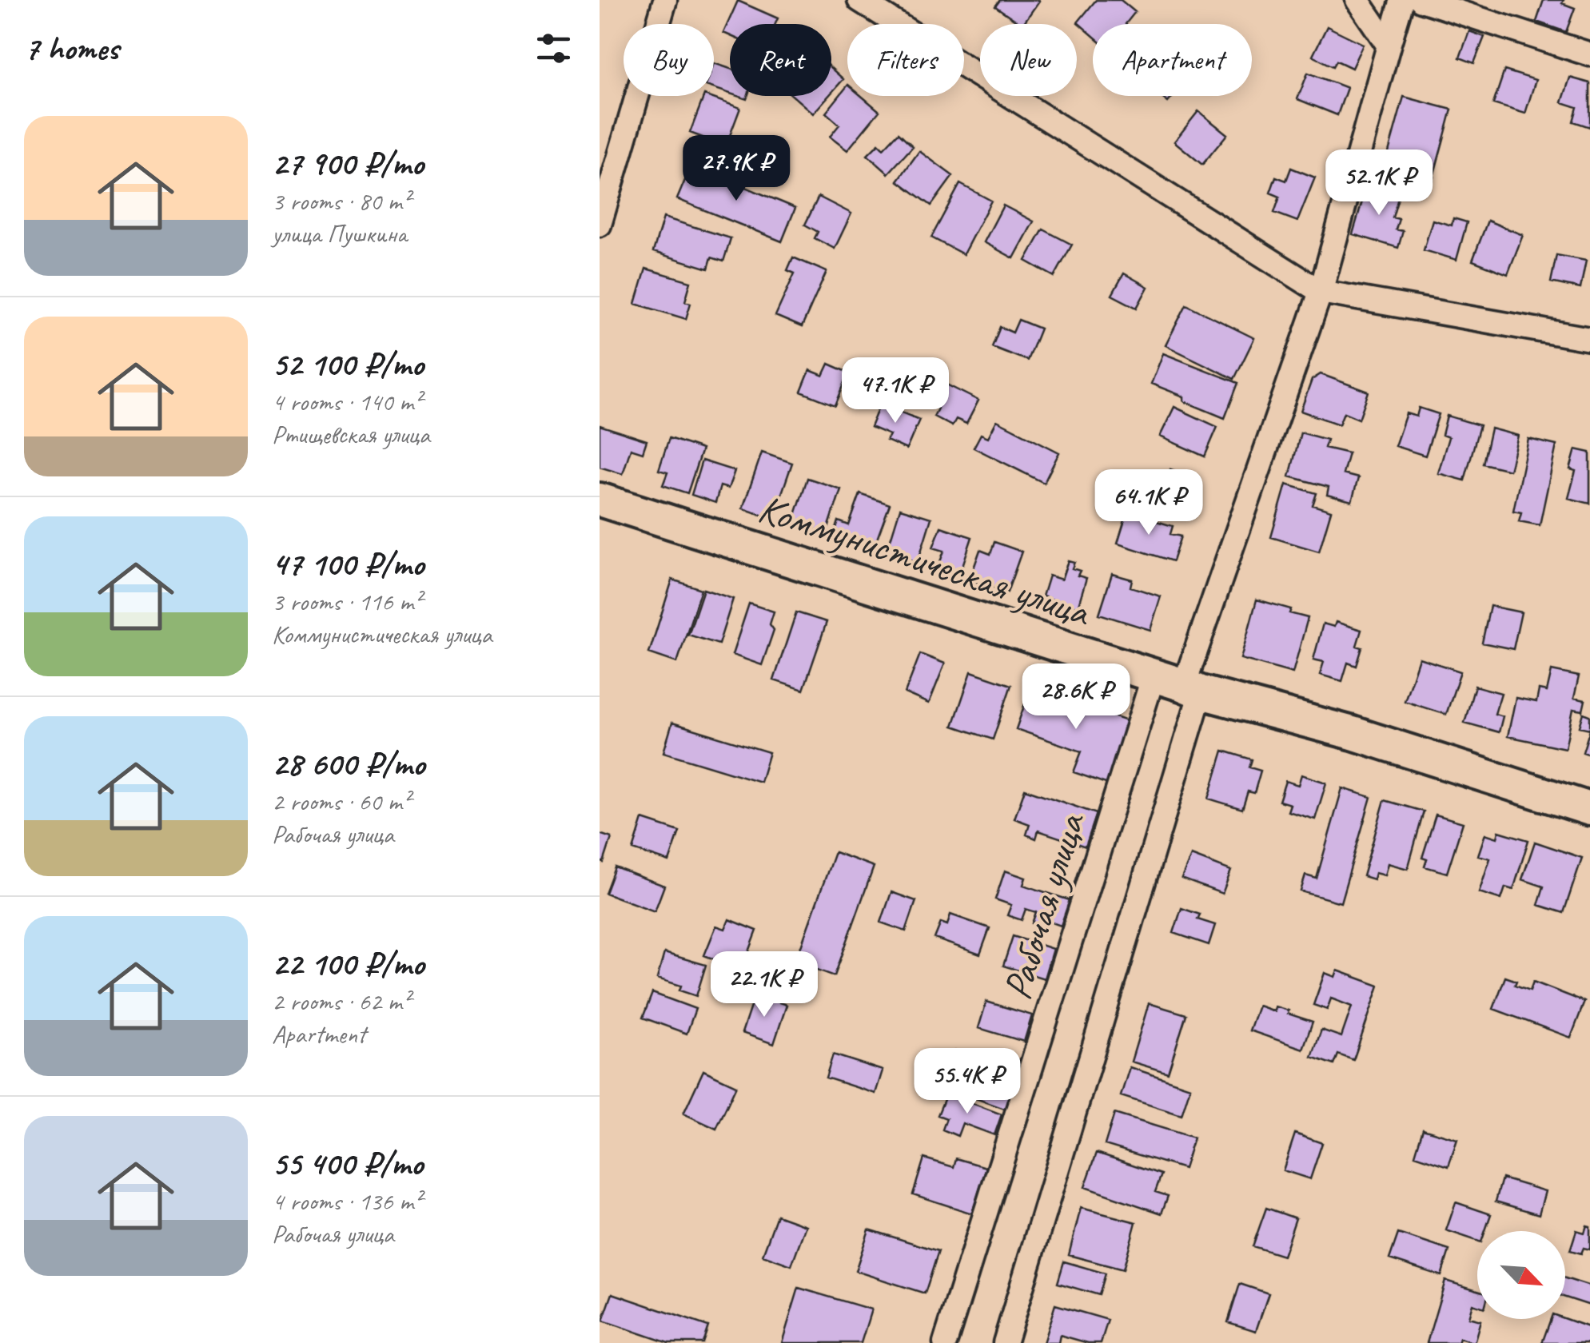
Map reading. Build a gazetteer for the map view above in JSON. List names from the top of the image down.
{
  "streets": {
    "street": ["Коммунистическая улица", "Рабочая улица"]
  },
  "crossings": [
    ["Коммунистическая улица", "Рабочая улица"]
  ],
  "north": "bottom right",
  "page": {
    "heading": "7 homes",
    "chip": [
      "Buy",
      "Rent",
      "Filters",
      "New",
      "Apartment"
    ],
    "list": [
      {
        "name": "27 900 ₽/mo",
        "note": "3 rooms · 80 m² · улица Пушкина"
      },
      {
        "name": "52 100 ₽/mo",
        "note": "4 rooms · 140 m² · Ртищевская улица"
      },
      {
        "name": "47 100 ₽/mo",
        "note": "3 rooms · 116 m² · Коммунистическая улица"
      },
      {
        "name": "28 600 ₽/mo",
        "note": "2 rooms · 60 m² · Рабочая улица"
      },
      {
        "name": "22 100 ₽/mo",
        "note": "2 rooms · 62 m² · Apartment"
      },
      {
        "name": "55 400 ₽/mo",
        "note": "4 rooms · 136 m² · Рабочая улица"
      }
    ],
    "price": [
      "27.9K ₽",
      "52.1K ₽",
      "47.1K ₽",
      "64.1K ₽",
      "28.6K ₽",
      "22.1K ₽",
      "55.4K ₽"
    ]
  }
}
